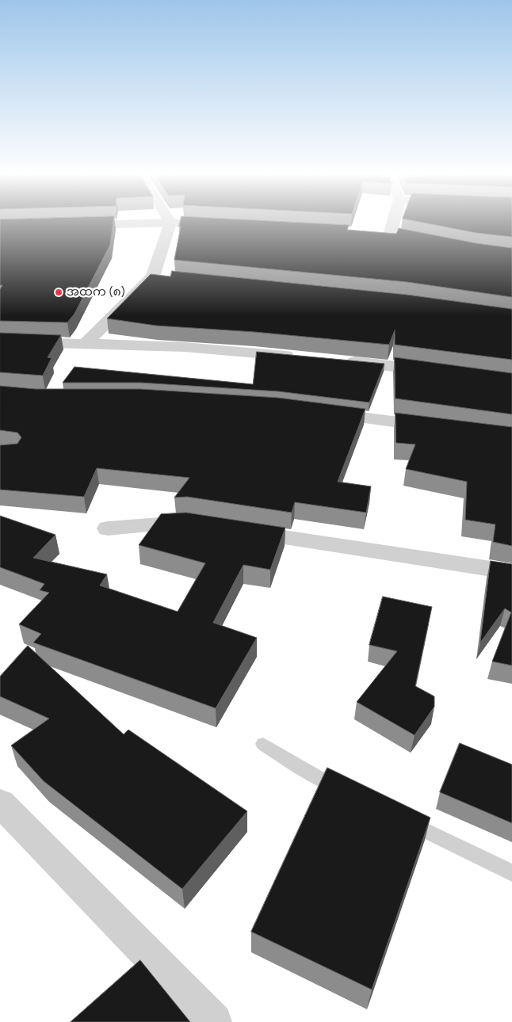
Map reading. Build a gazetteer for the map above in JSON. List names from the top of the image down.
{
  "places": ["အထက (၈)"]
}
